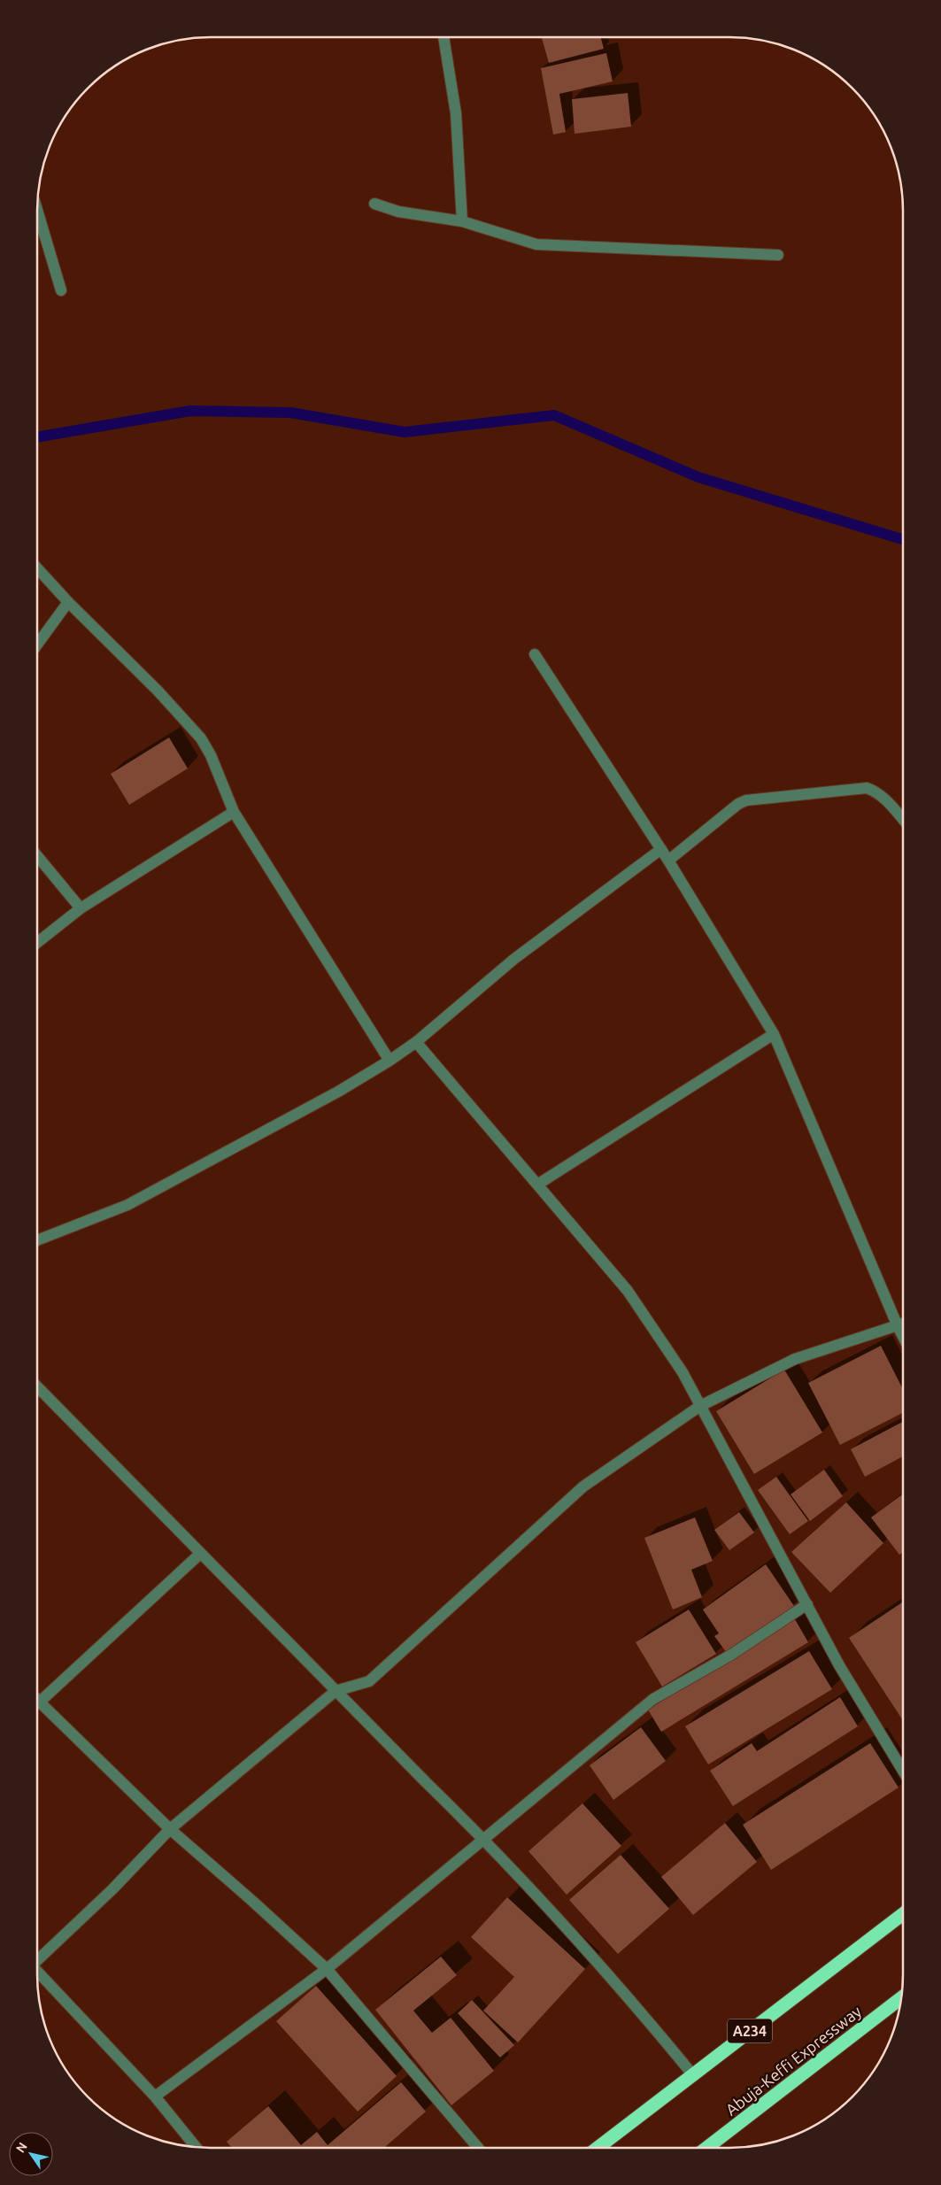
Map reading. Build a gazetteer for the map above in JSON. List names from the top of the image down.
{
  "streets": {
    "highway": ["A234", "Abuja-Keffi Expressway"]
  },
  "north": "top left"
}
